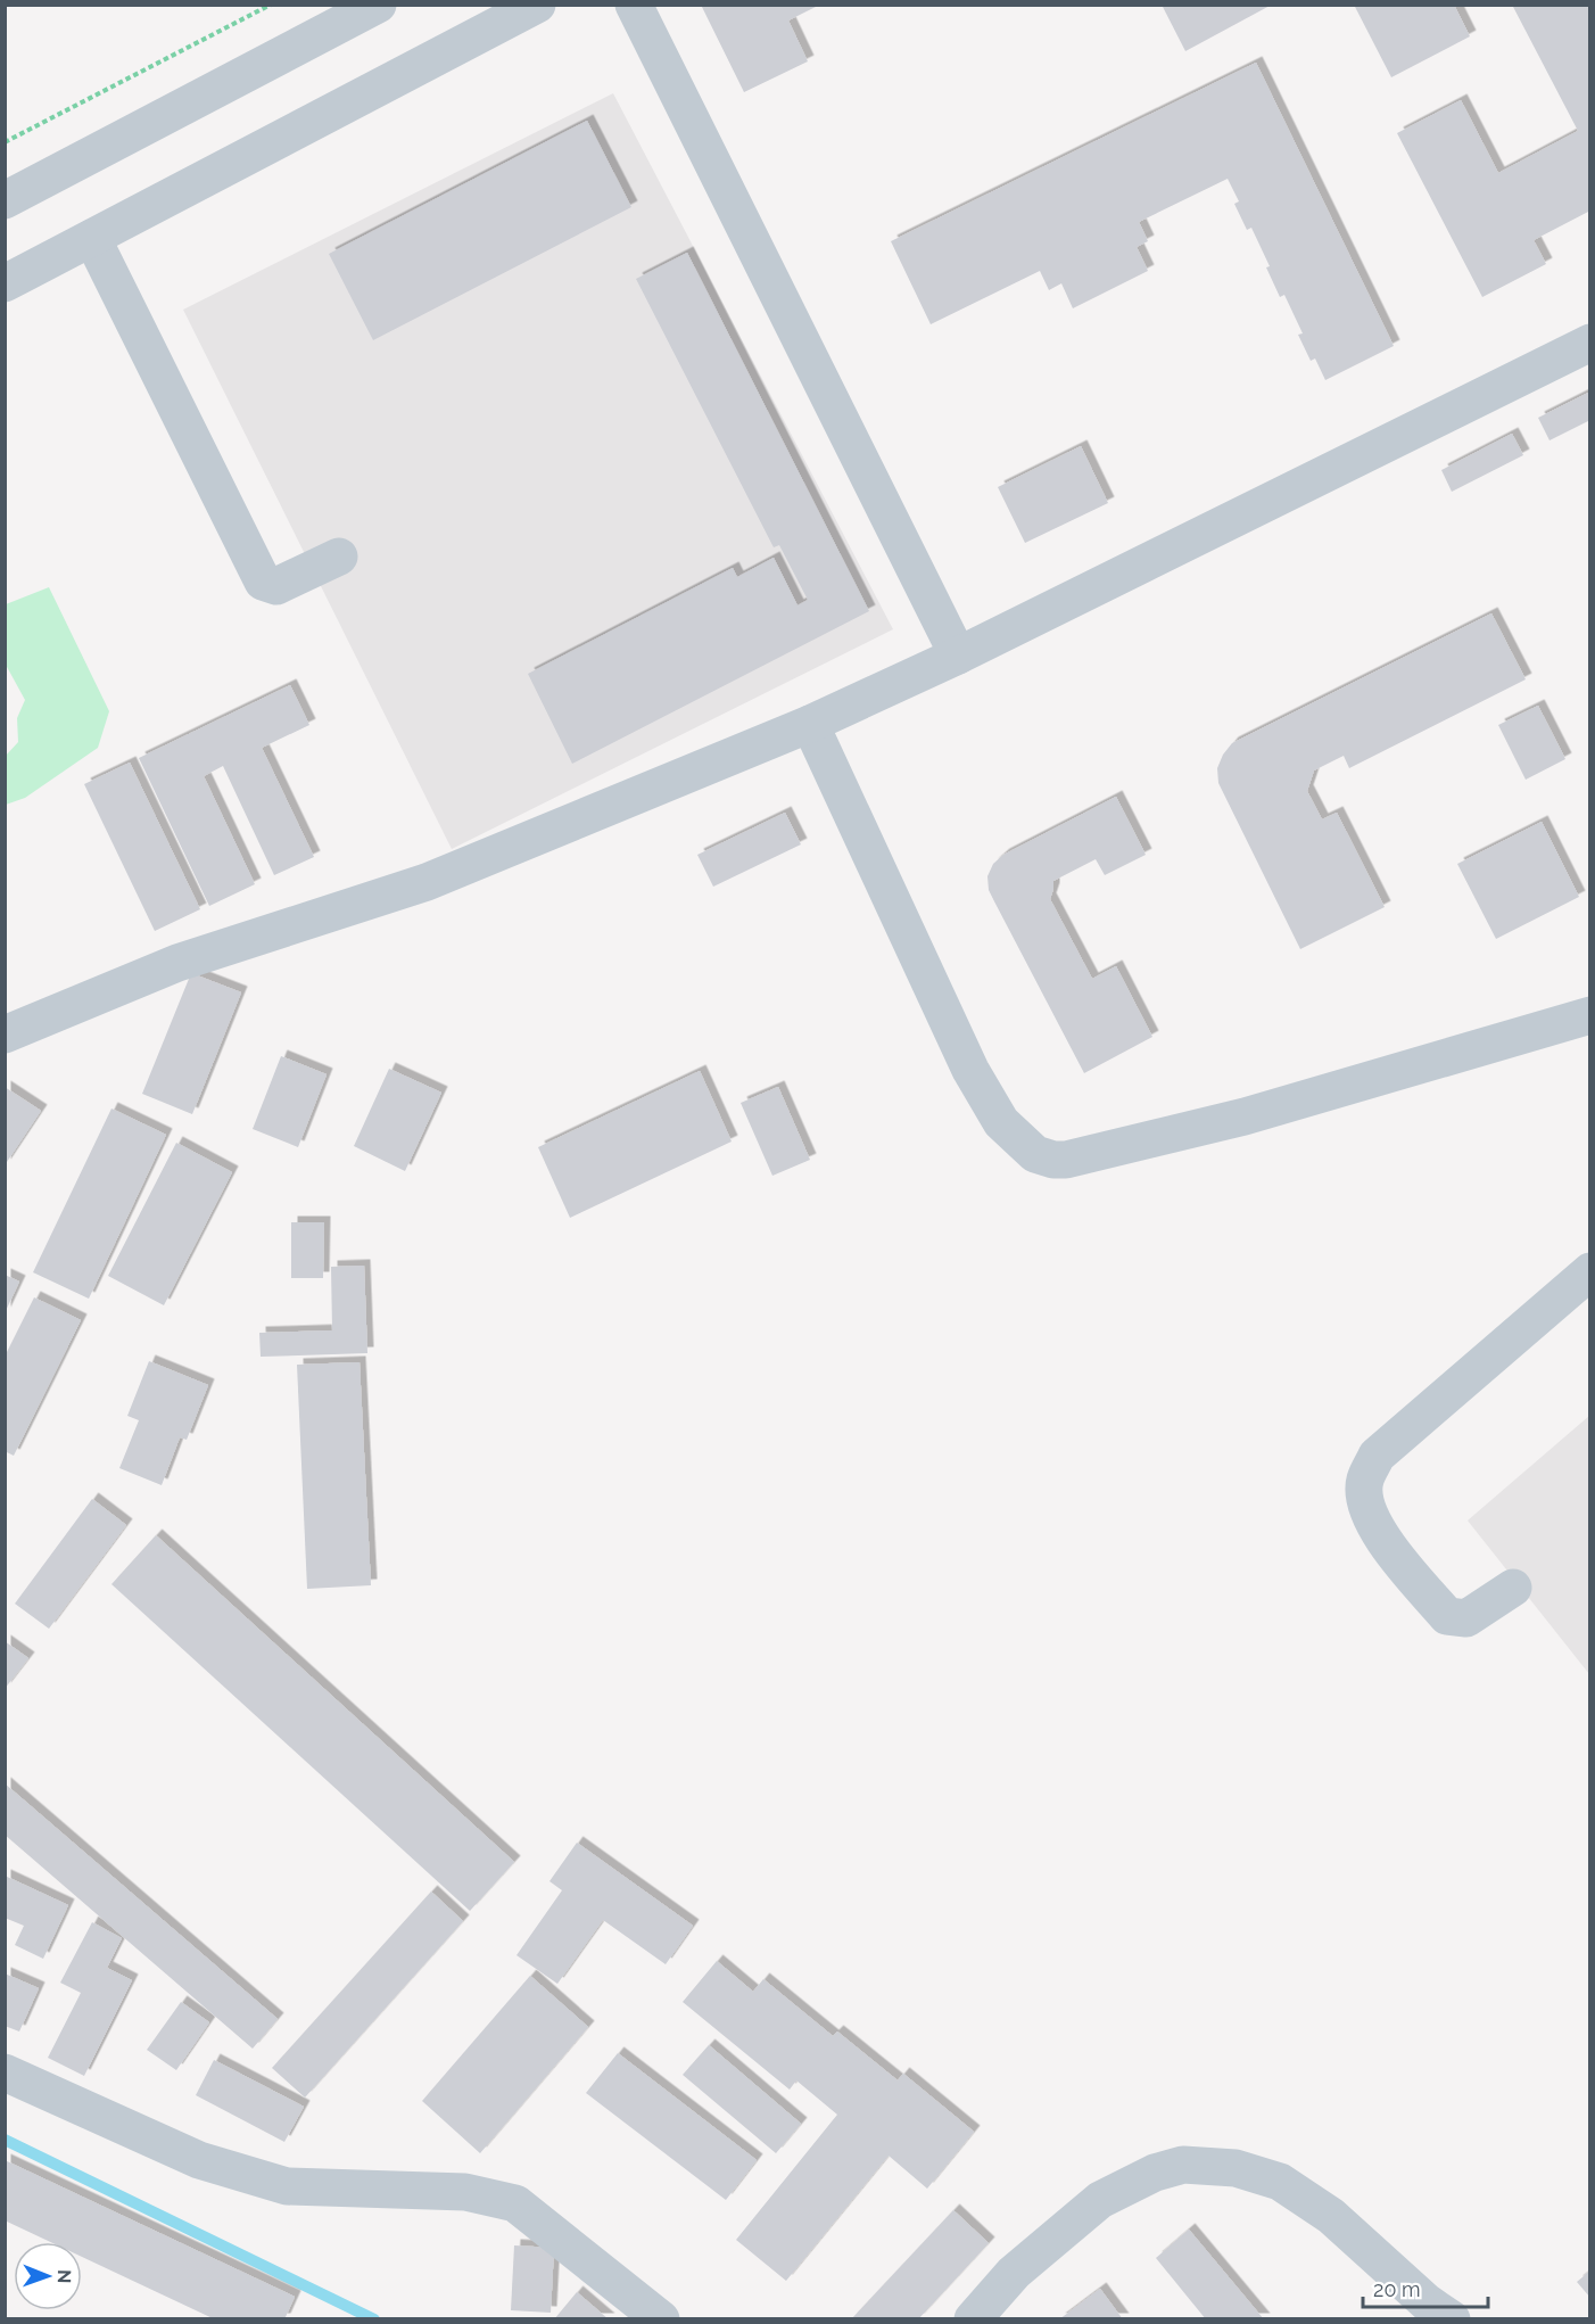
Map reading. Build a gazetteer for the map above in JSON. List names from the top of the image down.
{
  "scale_bar": "20 m",
  "north": "right"
}
